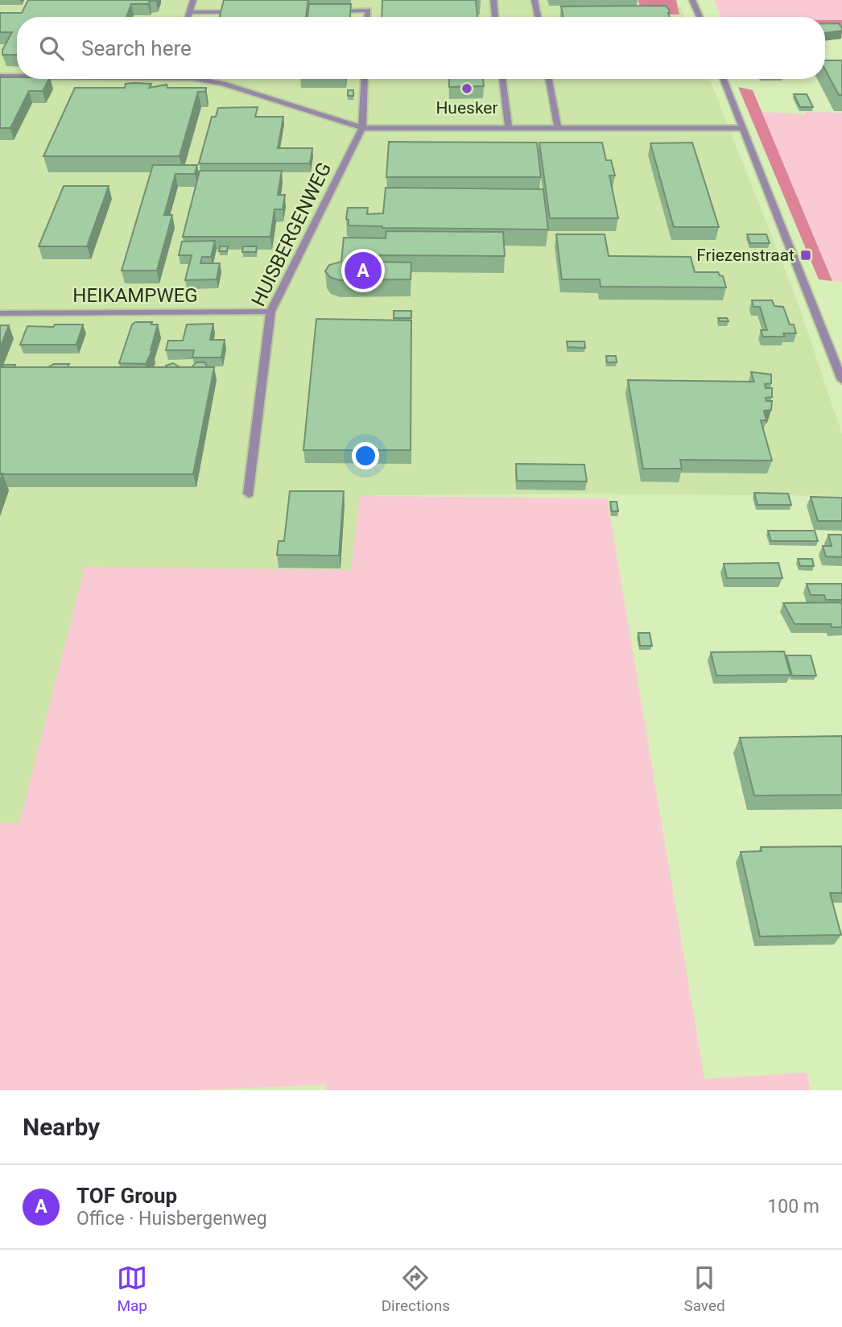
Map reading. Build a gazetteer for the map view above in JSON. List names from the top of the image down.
{
  "streets": {
    "street": ["HUISBERGENWEG", "HEIKAMPWEG"]
  },
  "crossings": [
    ["HUISBERGENWEG", "HEIKAMPWEG"]
  ],
  "places": {
    "other": ["Huesker"],
    "transit": ["Friezenstraat"]
  },
  "page": {
    "search": "Search here",
    "pins": "A",
    "heading": "Nearby",
    "list": [
      {
        "mark": "A",
        "name": "TOF Group",
        "note": "Office · Huisbergenweg",
        "value": "100 m"
      }
    ],
    "nav": ["Map", "Directions", "Saved"]
  }
}
